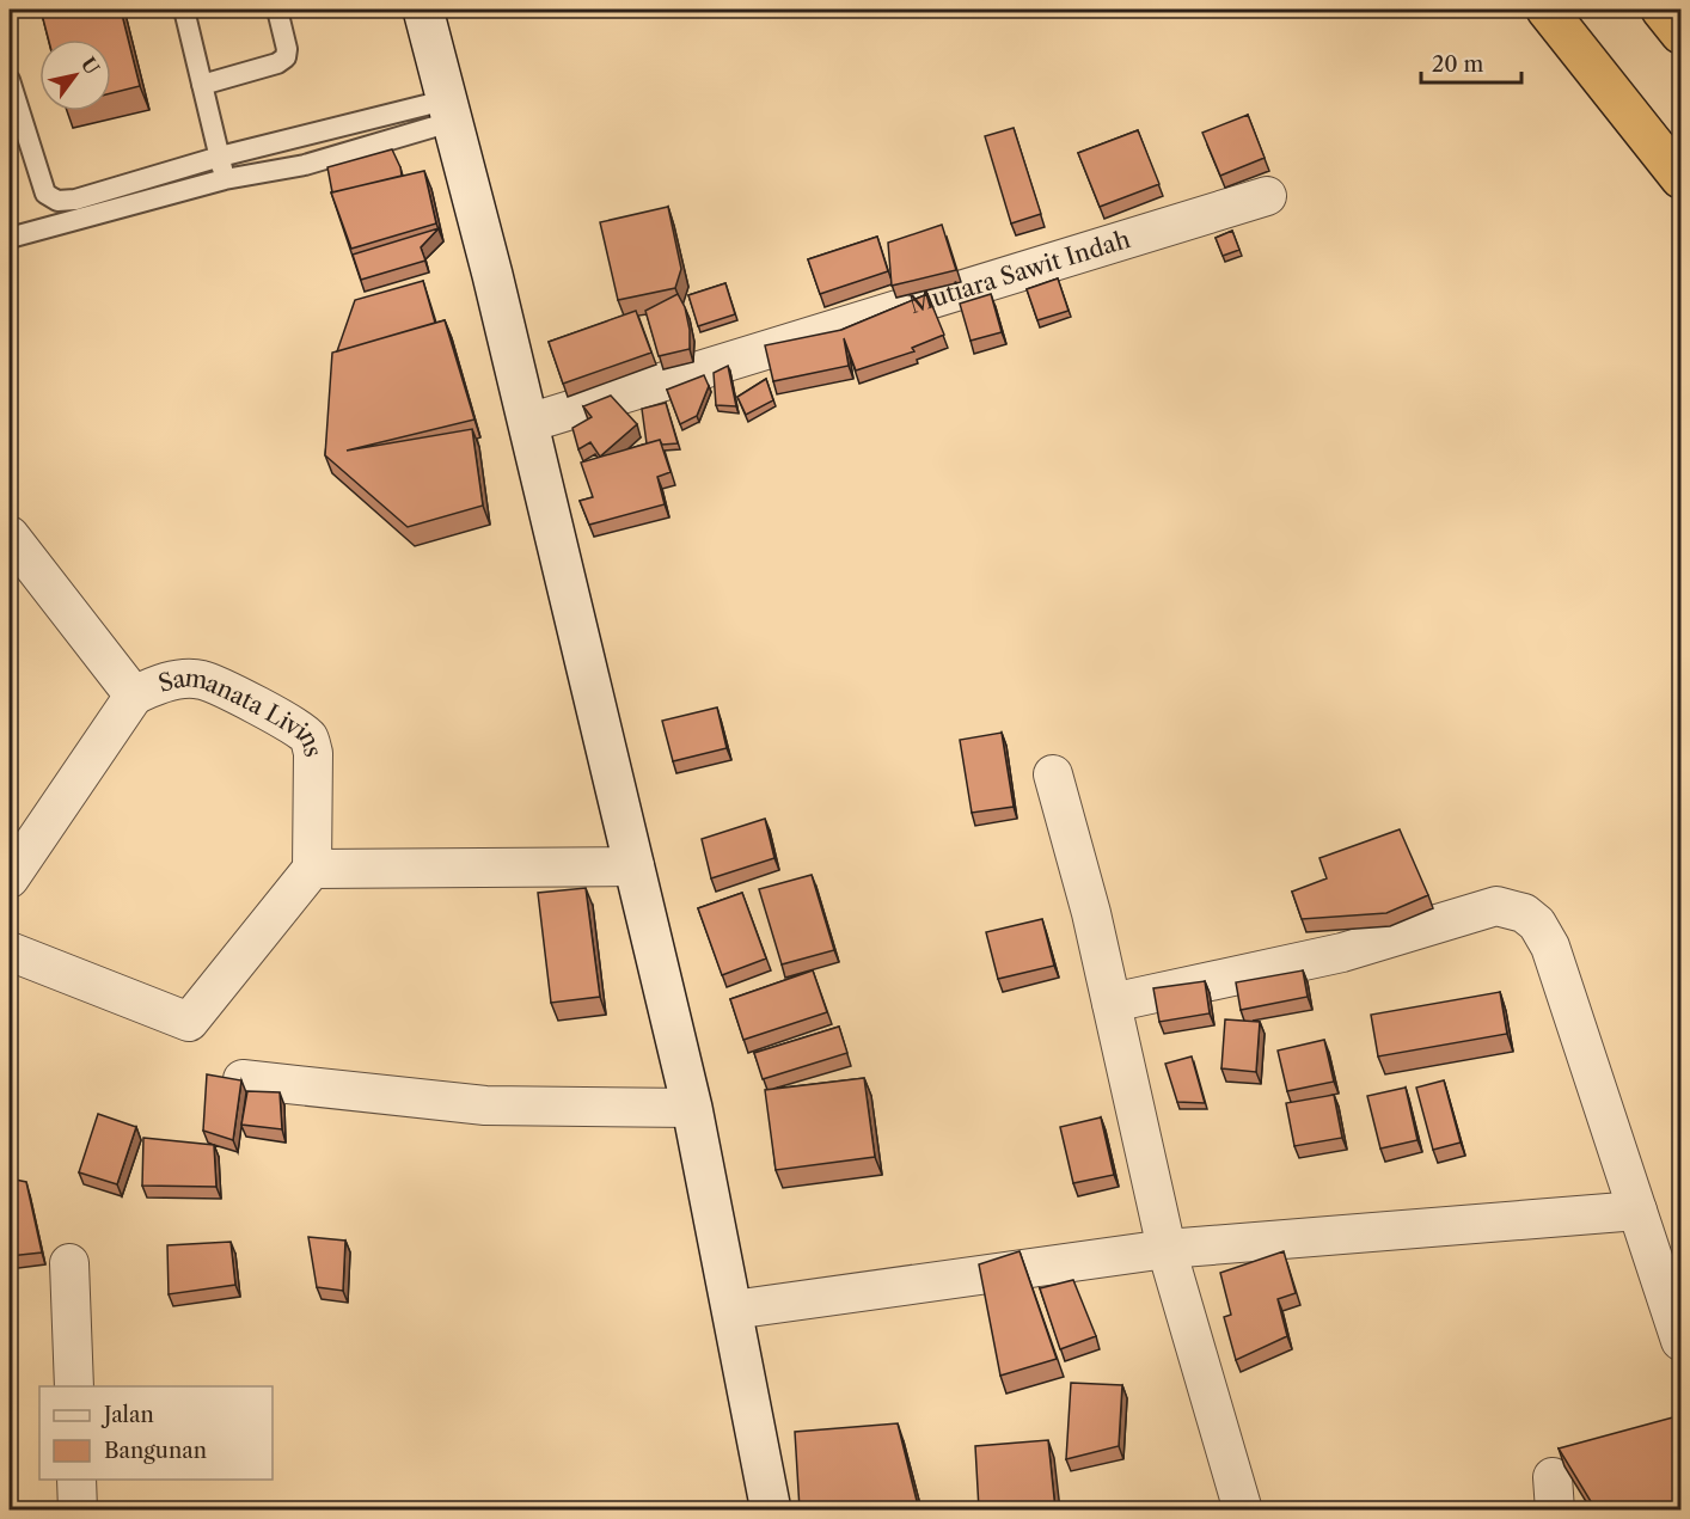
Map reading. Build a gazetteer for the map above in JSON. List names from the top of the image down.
{
  "streets": {
    "street": ["Mutiara Sawit Indah", "Samanata Livins"]
  },
  "legend": ["Jalan", "Bangunan"],
  "scale_bar": "20 m",
  "north": "top right"
}
